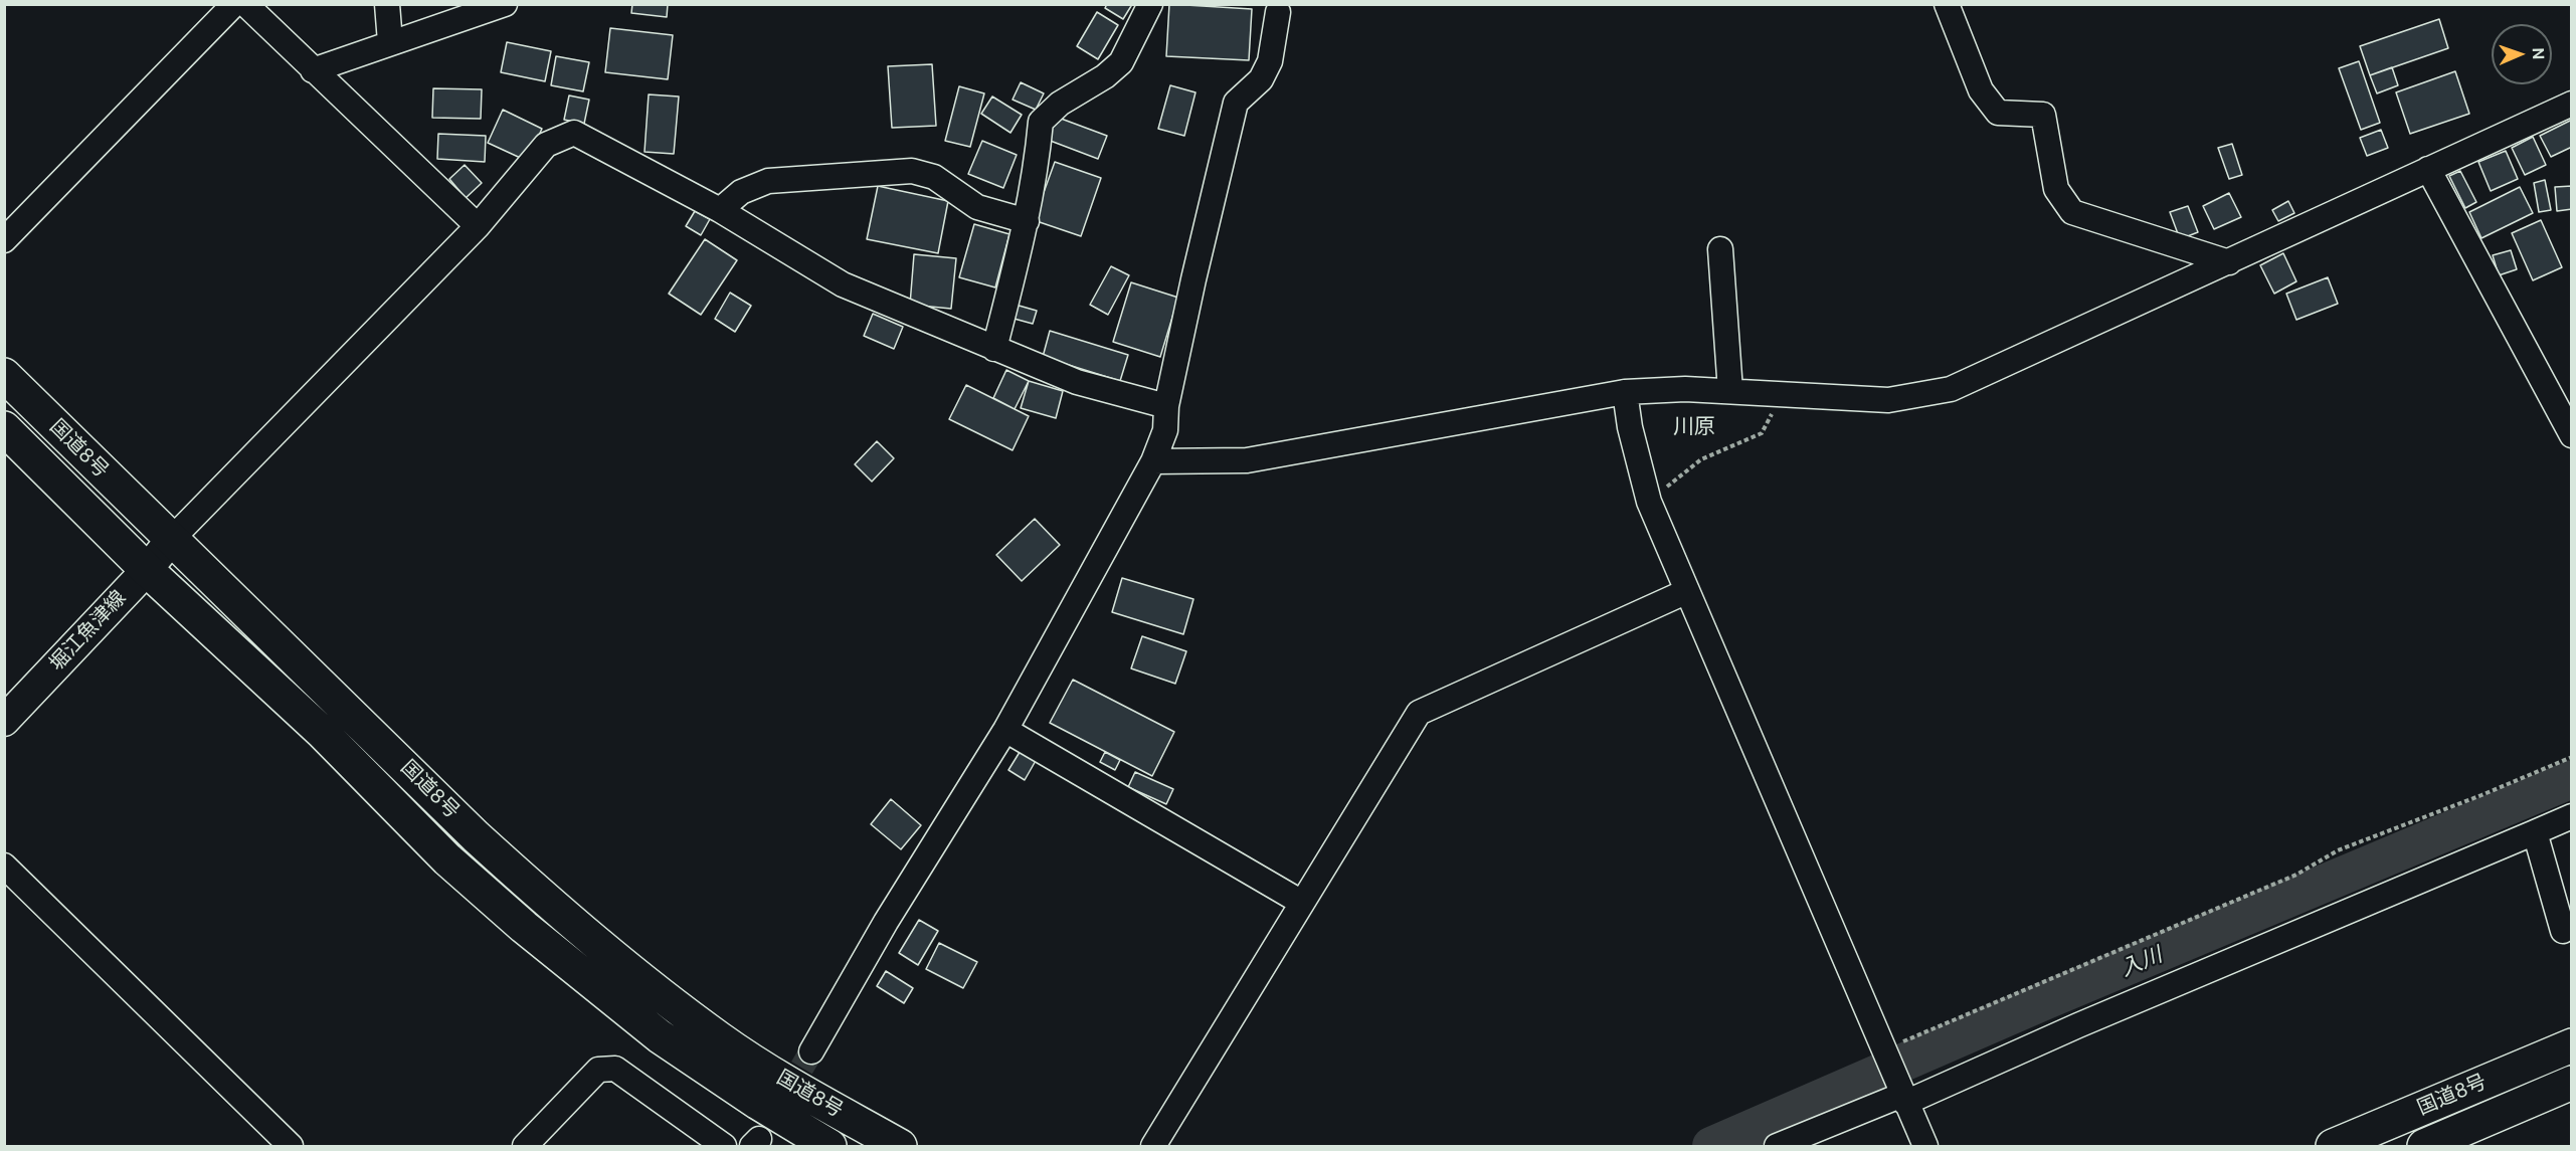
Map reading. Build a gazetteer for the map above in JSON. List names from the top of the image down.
{
  "streets": {
    "highway": ["国道8号"],
    "main road": ["堀江魚津線"]
  },
  "crossings": [
    ["国道8号", "堀江魚津線"]
  ],
  "districts": ["川原"],
  "water": ["入川"],
  "north": "right"
}
